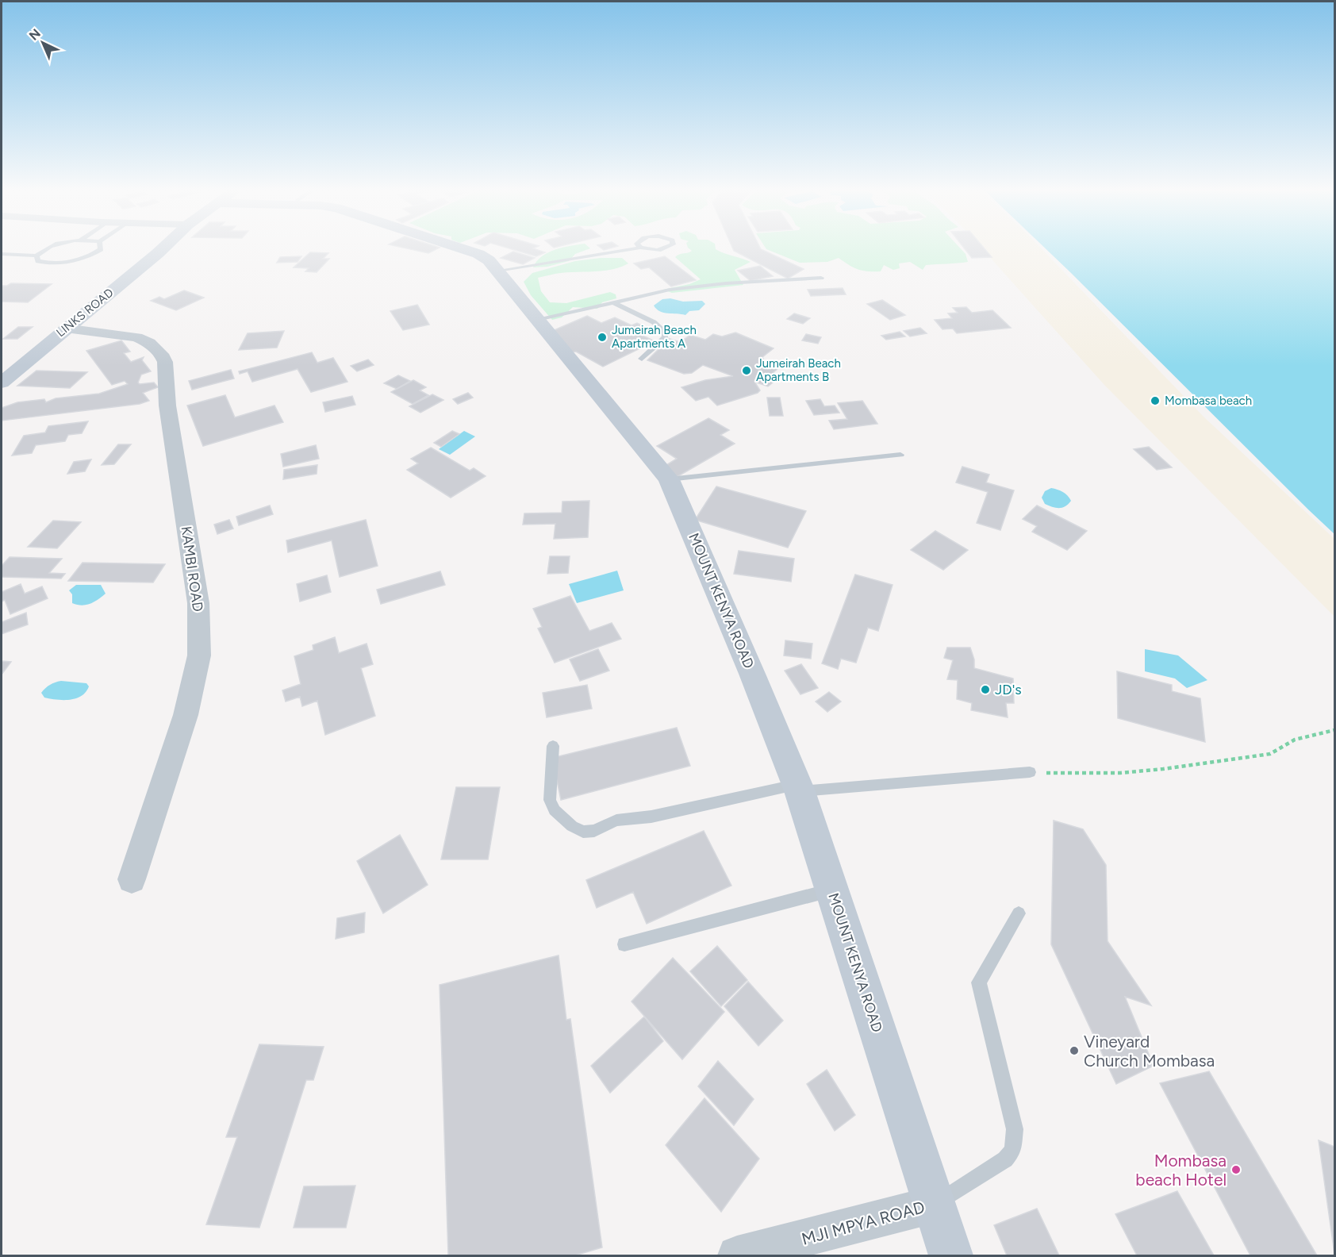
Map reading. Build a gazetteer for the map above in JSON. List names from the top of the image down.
{
  "streets": {
    "main road": ["LINKS ROAD", "MOUNT KENYA ROAD"],
    "street": ["KAMBI ROAD", "MJI MPYA ROAD"]
  },
  "crossings": [
    ["LINKS ROAD", "KAMBI ROAD"],
    ["MOUNT KENYA ROAD", "MJI MPYA ROAD"]
  ],
  "places": [
    "Jumeirah Beach Apartments A",
    "Jumeirah Beach Apartments B",
    "Mombasa beach",
    "JD's",
    "Vineyard Church Mombasa",
    "Mombasa beach Hotel"
  ],
  "north": "top left"
}
